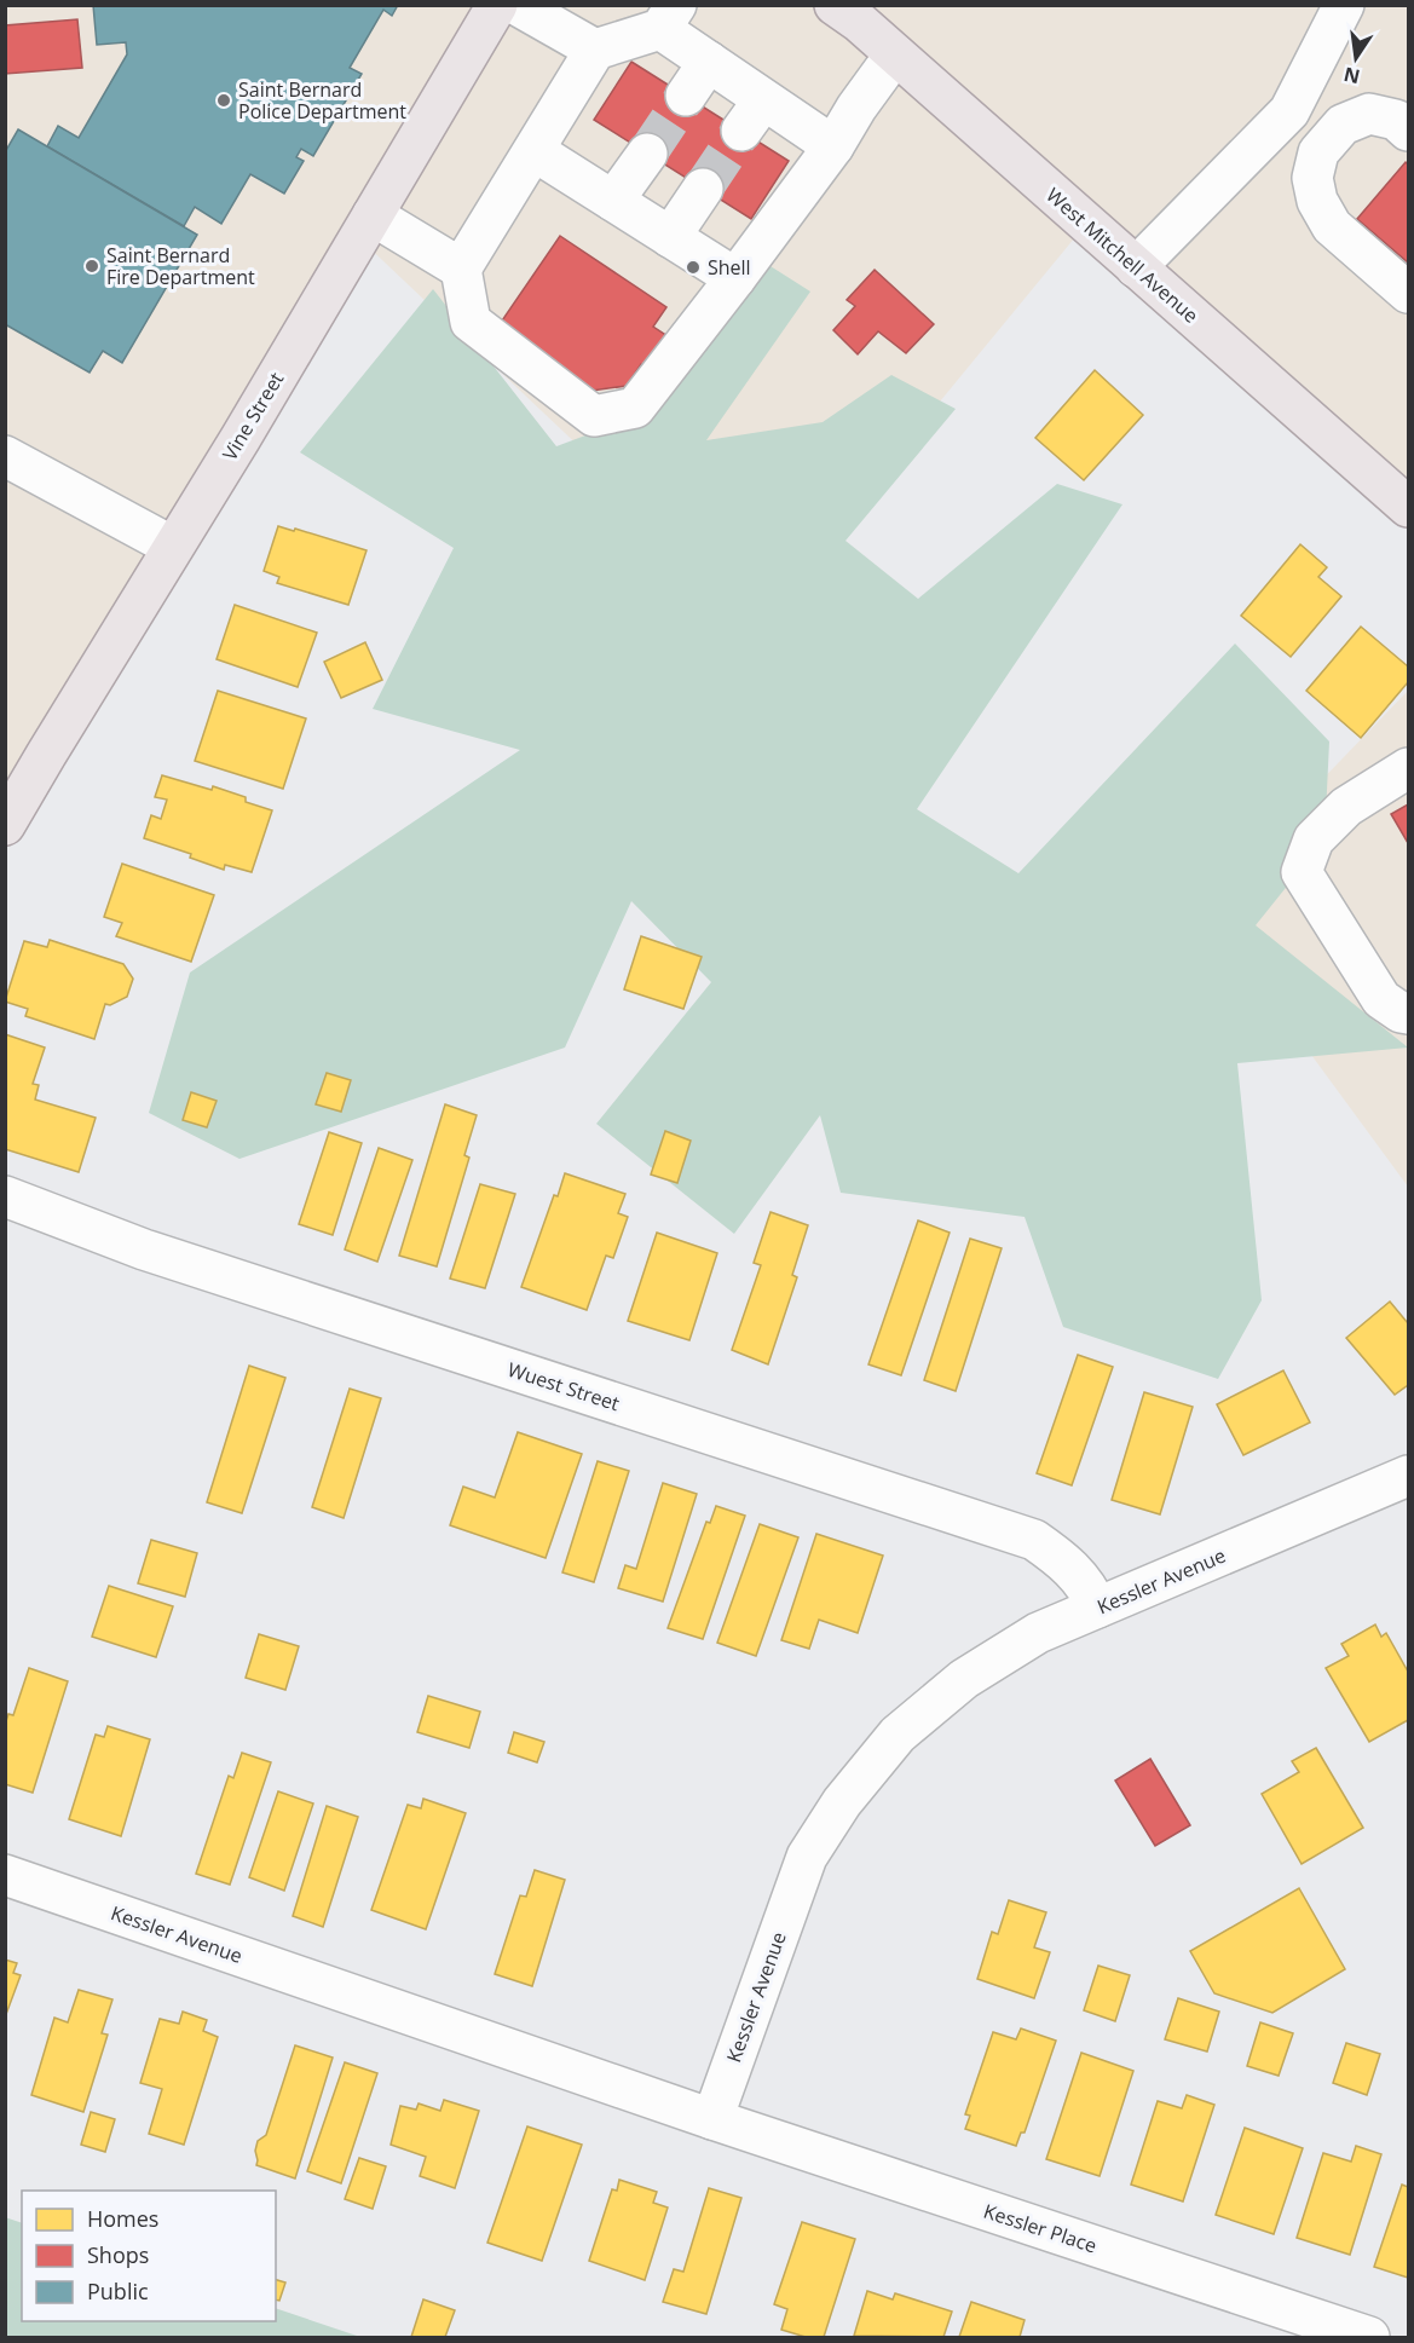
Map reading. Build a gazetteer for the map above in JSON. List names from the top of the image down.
{
  "streets": {
    "main road": ["West Mitchell Avenue", "Vine Street"],
    "street": ["Wuest Street", "Kessler Avenue", "Kessler Place"]
  },
  "crossings": [
    ["Wuest Street", "Kessler Avenue"],
    ["Kessler Avenue", "Kessler Place"]
  ],
  "places": ["Saint Bernard Police Department", "Saint Bernard Fire Department", "Shell"],
  "legend": ["Homes", "Shops", "Public"],
  "north": "bottom"
}
